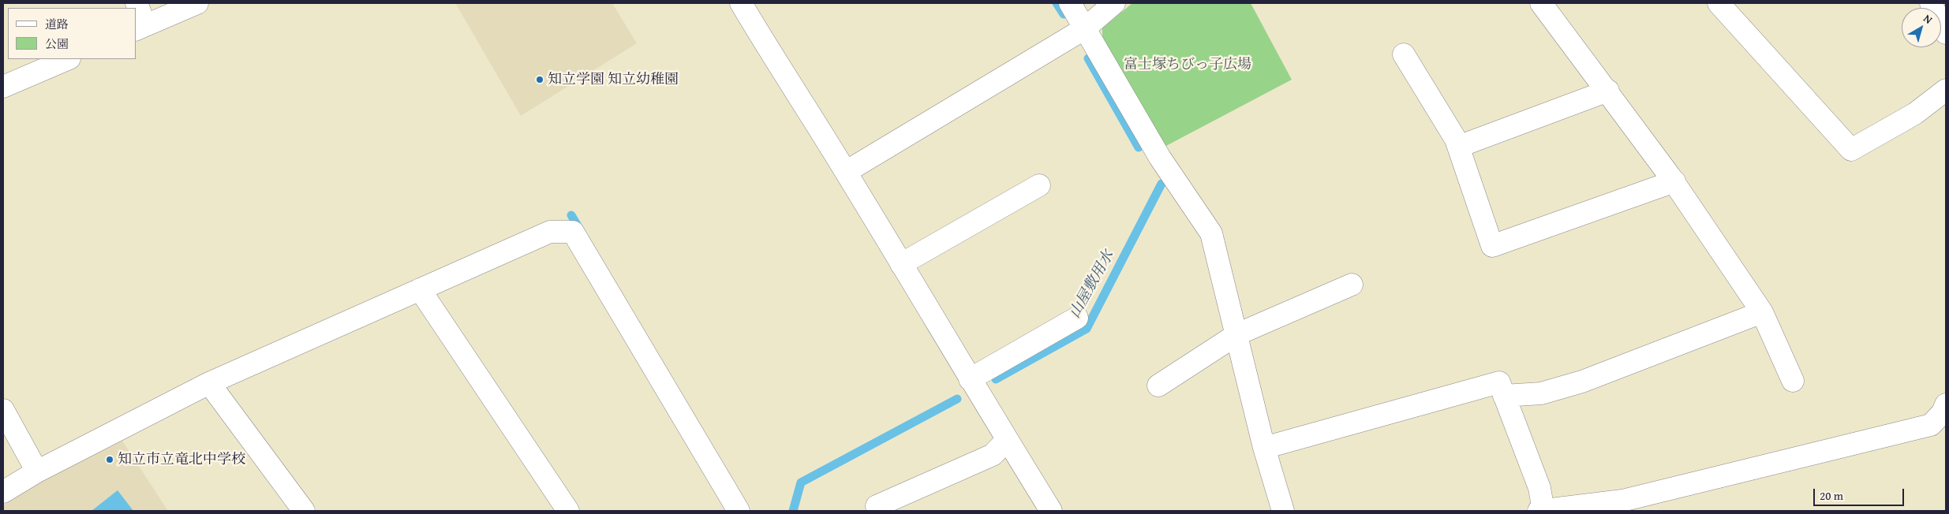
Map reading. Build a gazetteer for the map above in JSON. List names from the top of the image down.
{
  "water": ["山屋敷用水"],
  "parks": ["富士塚ちびっ子広場"],
  "places": ["知立学園 知立幼稚園", "知立市立竜北中学校"],
  "legend": ["道路", "公園"],
  "scale_bar": "20 m",
  "north": "top right"
}
